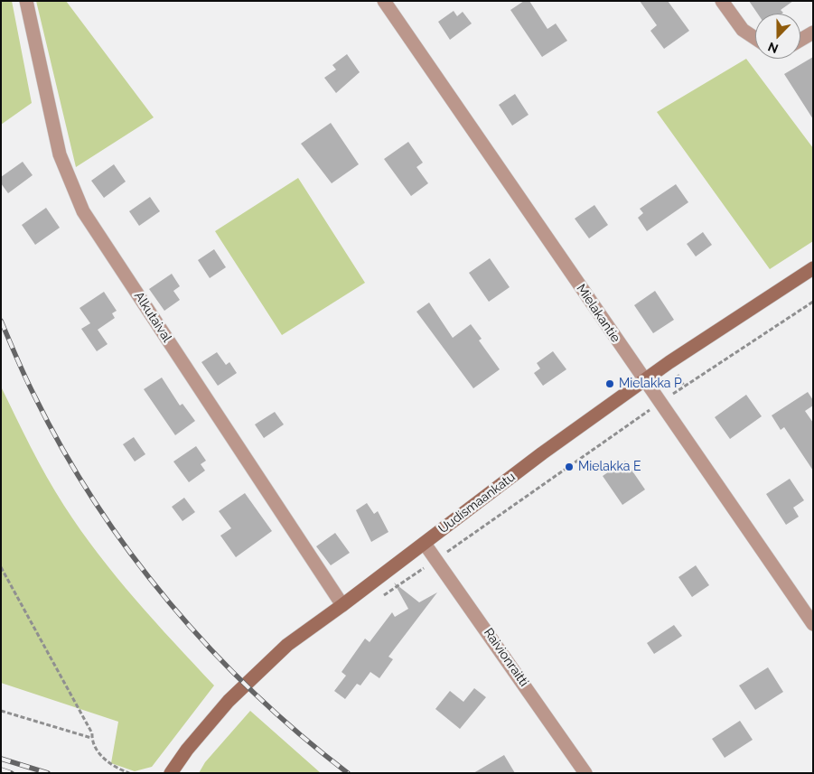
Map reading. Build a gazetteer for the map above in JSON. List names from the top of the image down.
{
  "streets": {
    "street": [
      "Mielakantie",
      "Alkutaival",
      "Uudismaankatu",
      "Raivionraitti"
    ]
  },
  "crossings": [
    ["Mielakantie", "Uudismaankatu"],
    ["Alkutaival", "Uudismaankatu"],
    ["Uudismaankatu", "Raivionraitti"]
  ],
  "places": ["Mielakka P", "Mielakka E"],
  "north": "bottom"
}
